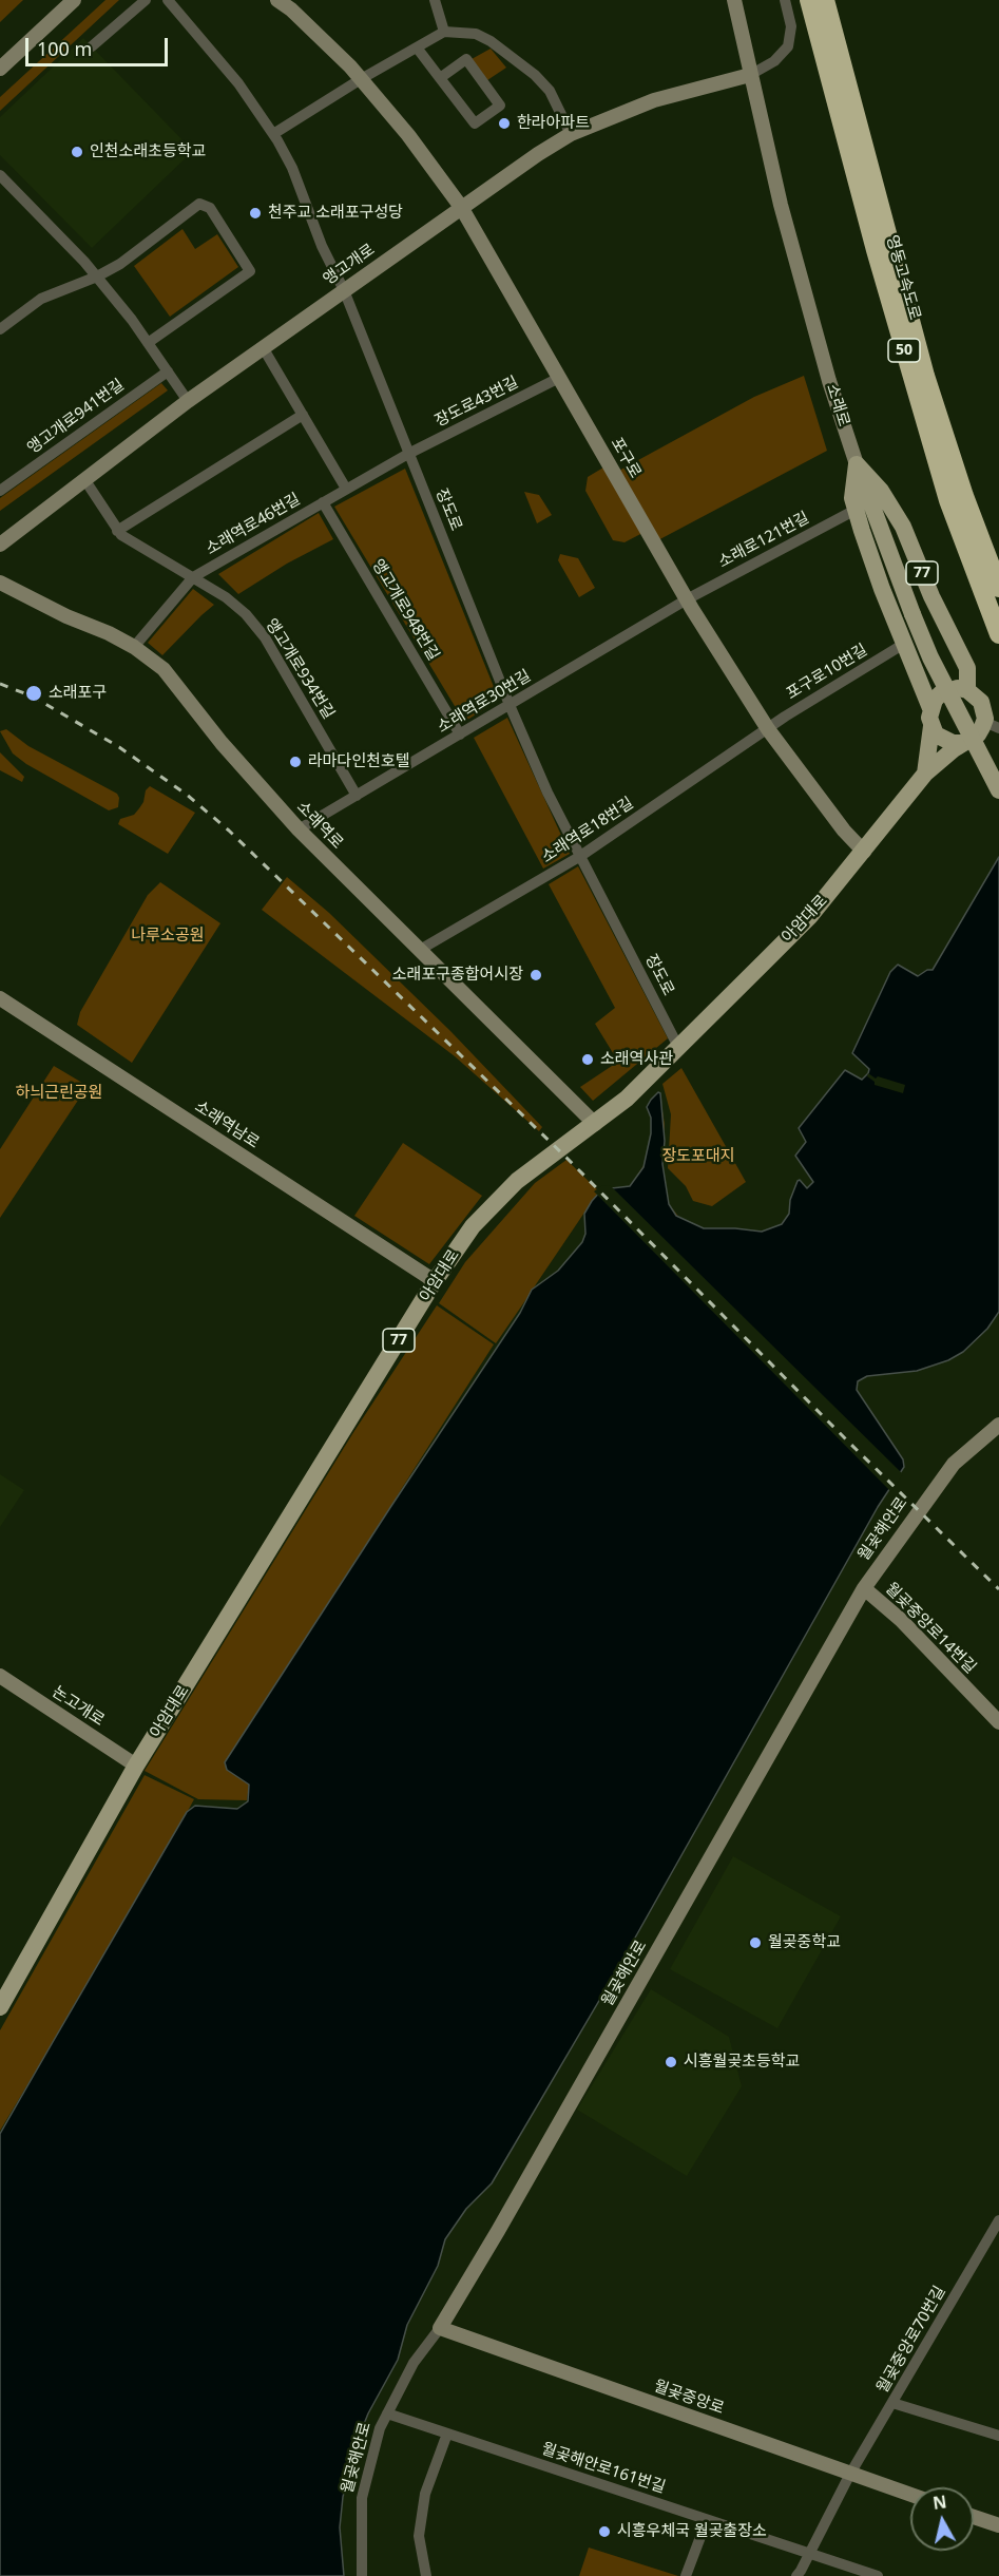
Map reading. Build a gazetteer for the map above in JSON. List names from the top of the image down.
{
  "streets": {
    "highway": ["영동고속도로", "50"],
    "main road": ["소래로", "77", "아암대로"],
    "street": [
      "앵고개로",
      "장도로43번길",
      "앵고개로941번길",
      "포구로",
      "장도로",
      "소래역로46번길",
      "소래로121번길",
      "앵고개로948번길",
      "앵고개로934번길",
      "포구로10번길",
      "소래역로30번길",
      "소래역로",
      "소래역로18번길",
      "소래역남로",
      "월곶해안로",
      "월곶중앙로14번길",
      "논고개로",
      "월곶중앙로70번길",
      "월곶중앙로",
      "월곶해안로161번길"
    ]
  },
  "crossings": [
    ["앵고개로", "소래로"],
    ["앵고개로", "포구로"],
    ["앵고개로", "장도로"],
    ["앵고개로", "앵고개로934번길"],
    ["장도로43번길", "포구로"],
    ["장도로43번길", "장도로"],
    ["장도로43번길", "소래역로46번길"],
    ["소래로", "77"],
    ["포구로", "소래로121번길"],
    ["포구로", "포구로10번길"],
    ["포구로", "소래역로30번길"],
    ["포구로", "소래역로18번길"],
    ["포구로", "아암대로"],
    ["장도로", "소래역로46번길"],
    ["장도로", "소래역로30번길"],
    ["장도로", "소래역로18번길"],
    ["장도로", "아암대로"],
    ["소래역로46번길", "앵고개로948번길"],
    ["소래역로46번길", "앵고개로934번길"],
    ["소래역로46번길", "소래역로"],
    ["소래로121번길", "소래역로30번길"],
    ["77", "아암대로"],
    ["앵고개로948번길", "소래역로30번길"],
    ["앵고개로934번길", "소래역로30번길"],
    ["포구로10번길", "소래역로18번길"],
    ["소래역로30번길", "소래역로"],
    ["소래역로", "소래역로18번길"],
    ["소래역로", "아암대로"],
    ["아암대로", "소래역남로"],
    ["아암대로", "논고개로"],
    ["월곶해안로", "월곶중앙로14번길"],
    ["월곶해안로", "월곶중앙로"],
    ["월곶해안로", "월곶해안로161번길"],
    ["월곶중앙로70번길", "월곶중앙로"],
    ["월곶중앙로70번길", "월곶해안로161번길"]
  ],
  "parks": ["나루소공원", "하늬근린공원", "장도포대지"],
  "places": [
    "한라아파트",
    "인천소래초등학교",
    "천주교 소래포구성당",
    "소래포구",
    "라마다인천호텔",
    "소래포구종합어시장",
    "소래역사관",
    "월곶중학교",
    "시흥월곶초등학교",
    "시흥우체국 월곶출장소"
  ],
  "scale_bar": "100 m",
  "north": "top"
}
